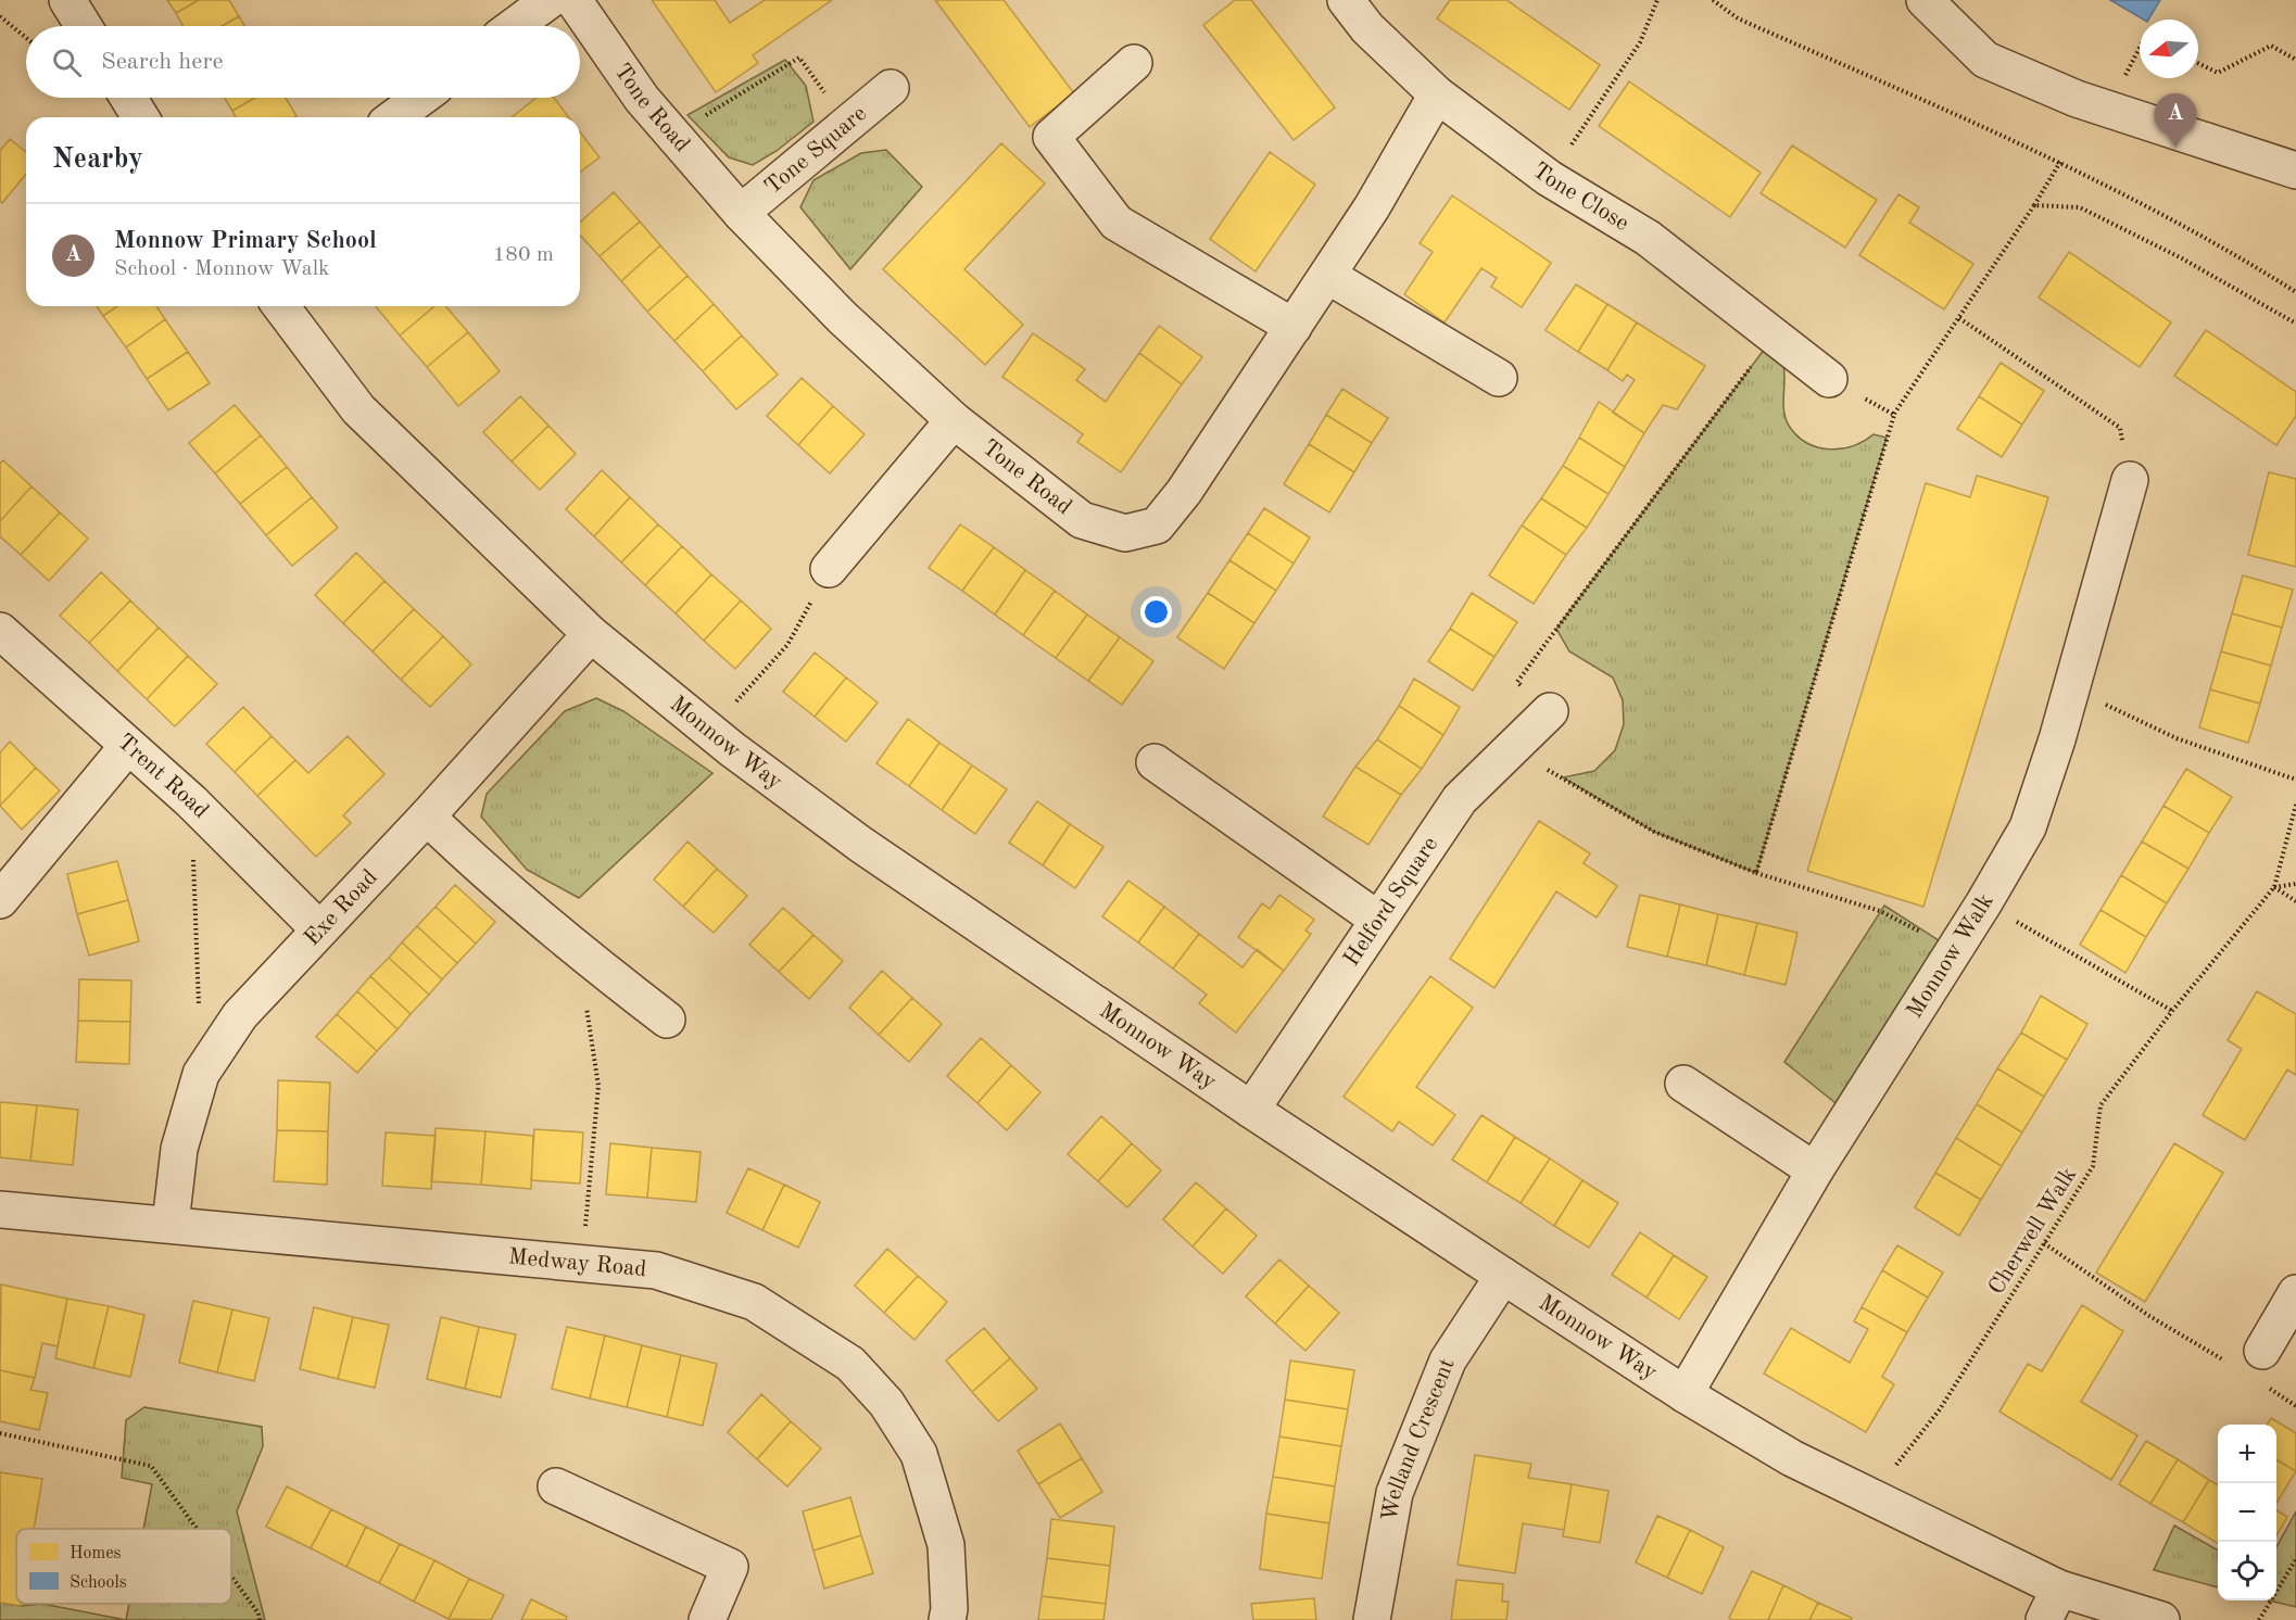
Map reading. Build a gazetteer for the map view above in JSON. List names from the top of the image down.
{
  "streets": {
    "street": [
      "Tone Road",
      "Tone Square",
      "Tone Close",
      "Monnow Way",
      "Trent Road",
      "Helford Square",
      "Exe Road",
      "Monnow Walk",
      "Medway Road",
      "Welland Crescent"
    ],
    "path": ["Cherwell Walk"]
  },
  "crossings": [
    ["Tone Road", "Tone Square"],
    ["Tone Road", "Tone Close"],
    ["Monnow Way", "Helford Square"],
    ["Monnow Way", "Exe Road"],
    ["Monnow Way", "Monnow Walk"],
    ["Monnow Way", "Cherwell Walk"],
    ["Monnow Way", "Welland Crescent"],
    ["Trent Road", "Exe Road"],
    ["Exe Road", "Medway Road"]
  ],
  "legend": ["Homes", "Schools"],
  "north": "left",
  "page": {
    "search": "Search here",
    "pins": "A",
    "heading": "Nearby",
    "list": [
      {
        "mark": "A",
        "name": "Monnow Primary School",
        "note": "School · Monnow Walk",
        "value": "180 m"
      }
    ],
    "map_buttons": ["+", "−"]
  }
}
